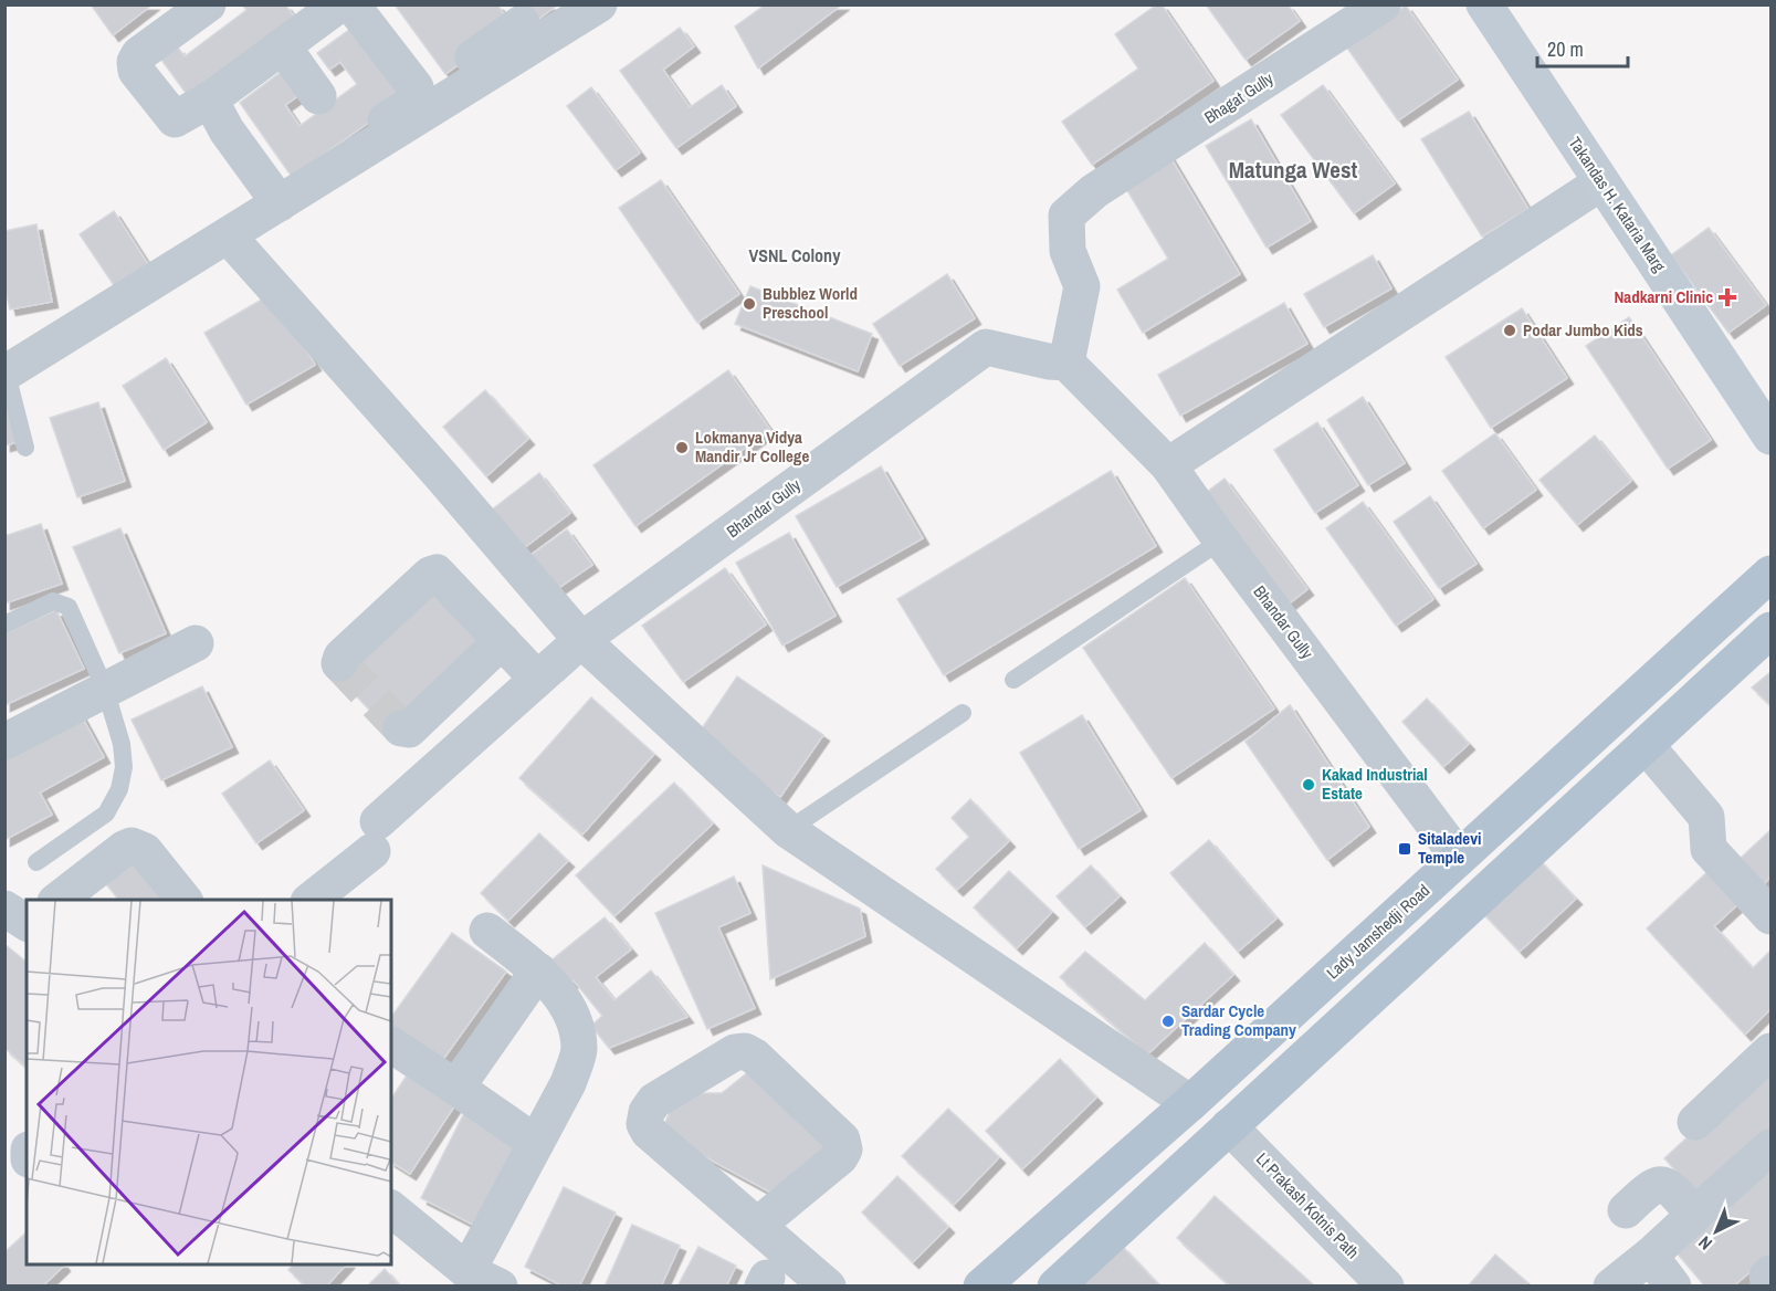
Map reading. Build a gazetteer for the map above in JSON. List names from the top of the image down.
{
  "streets": {
    "main road": ["Takandas H. Kataria Marg", "Lady Jamshedji Road"],
    "street": ["Bhagat Gully", "Bhandar Gully", "Lt Prakash Kotnis Path"]
  },
  "crossings": [
    ["Bhagat Gully", "Bhandar Gully"],
    ["Bhandar Gully", "Lady Jamshedji Road"]
  ],
  "districts": ["Matunga West", "VSNL Colony"],
  "places": {
    "health": ["Nadkarni Clinic"],
    "other": [
      "Bubblez World Preschool",
      "Podar Jumbo Kids",
      "Lokmanya Vidya Mandir Jr College",
      "Kakad Industrial Estate",
      "Sardar Cycle Trading Company"
    ],
    "transit": ["Sitaladevi Temple"]
  },
  "scale_bar": "20 m",
  "north": "bottom left"
}
